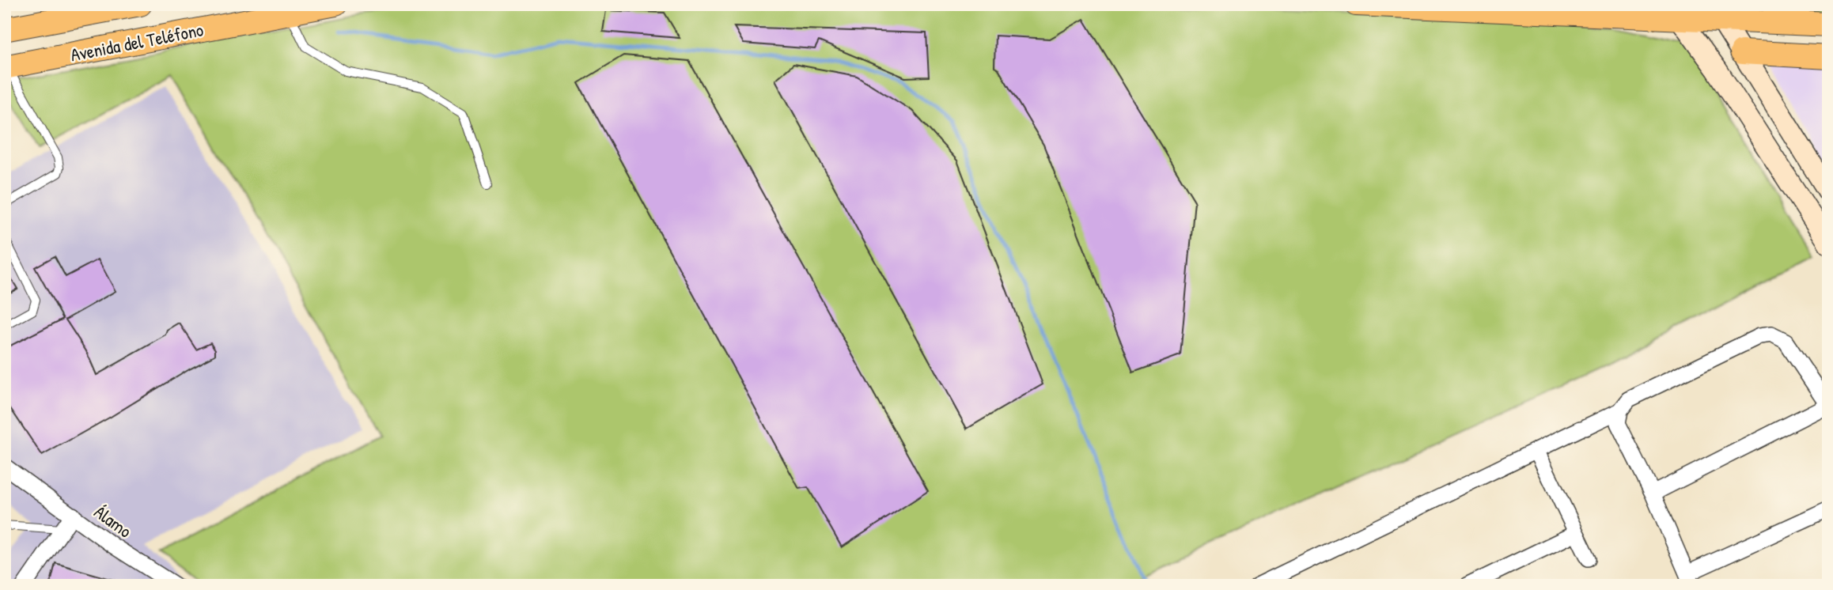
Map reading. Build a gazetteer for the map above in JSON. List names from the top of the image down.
{
  "streets": {
    "main road": ["Avenida del Teléfono"],
    "street": ["Álamo"]
  }
}
